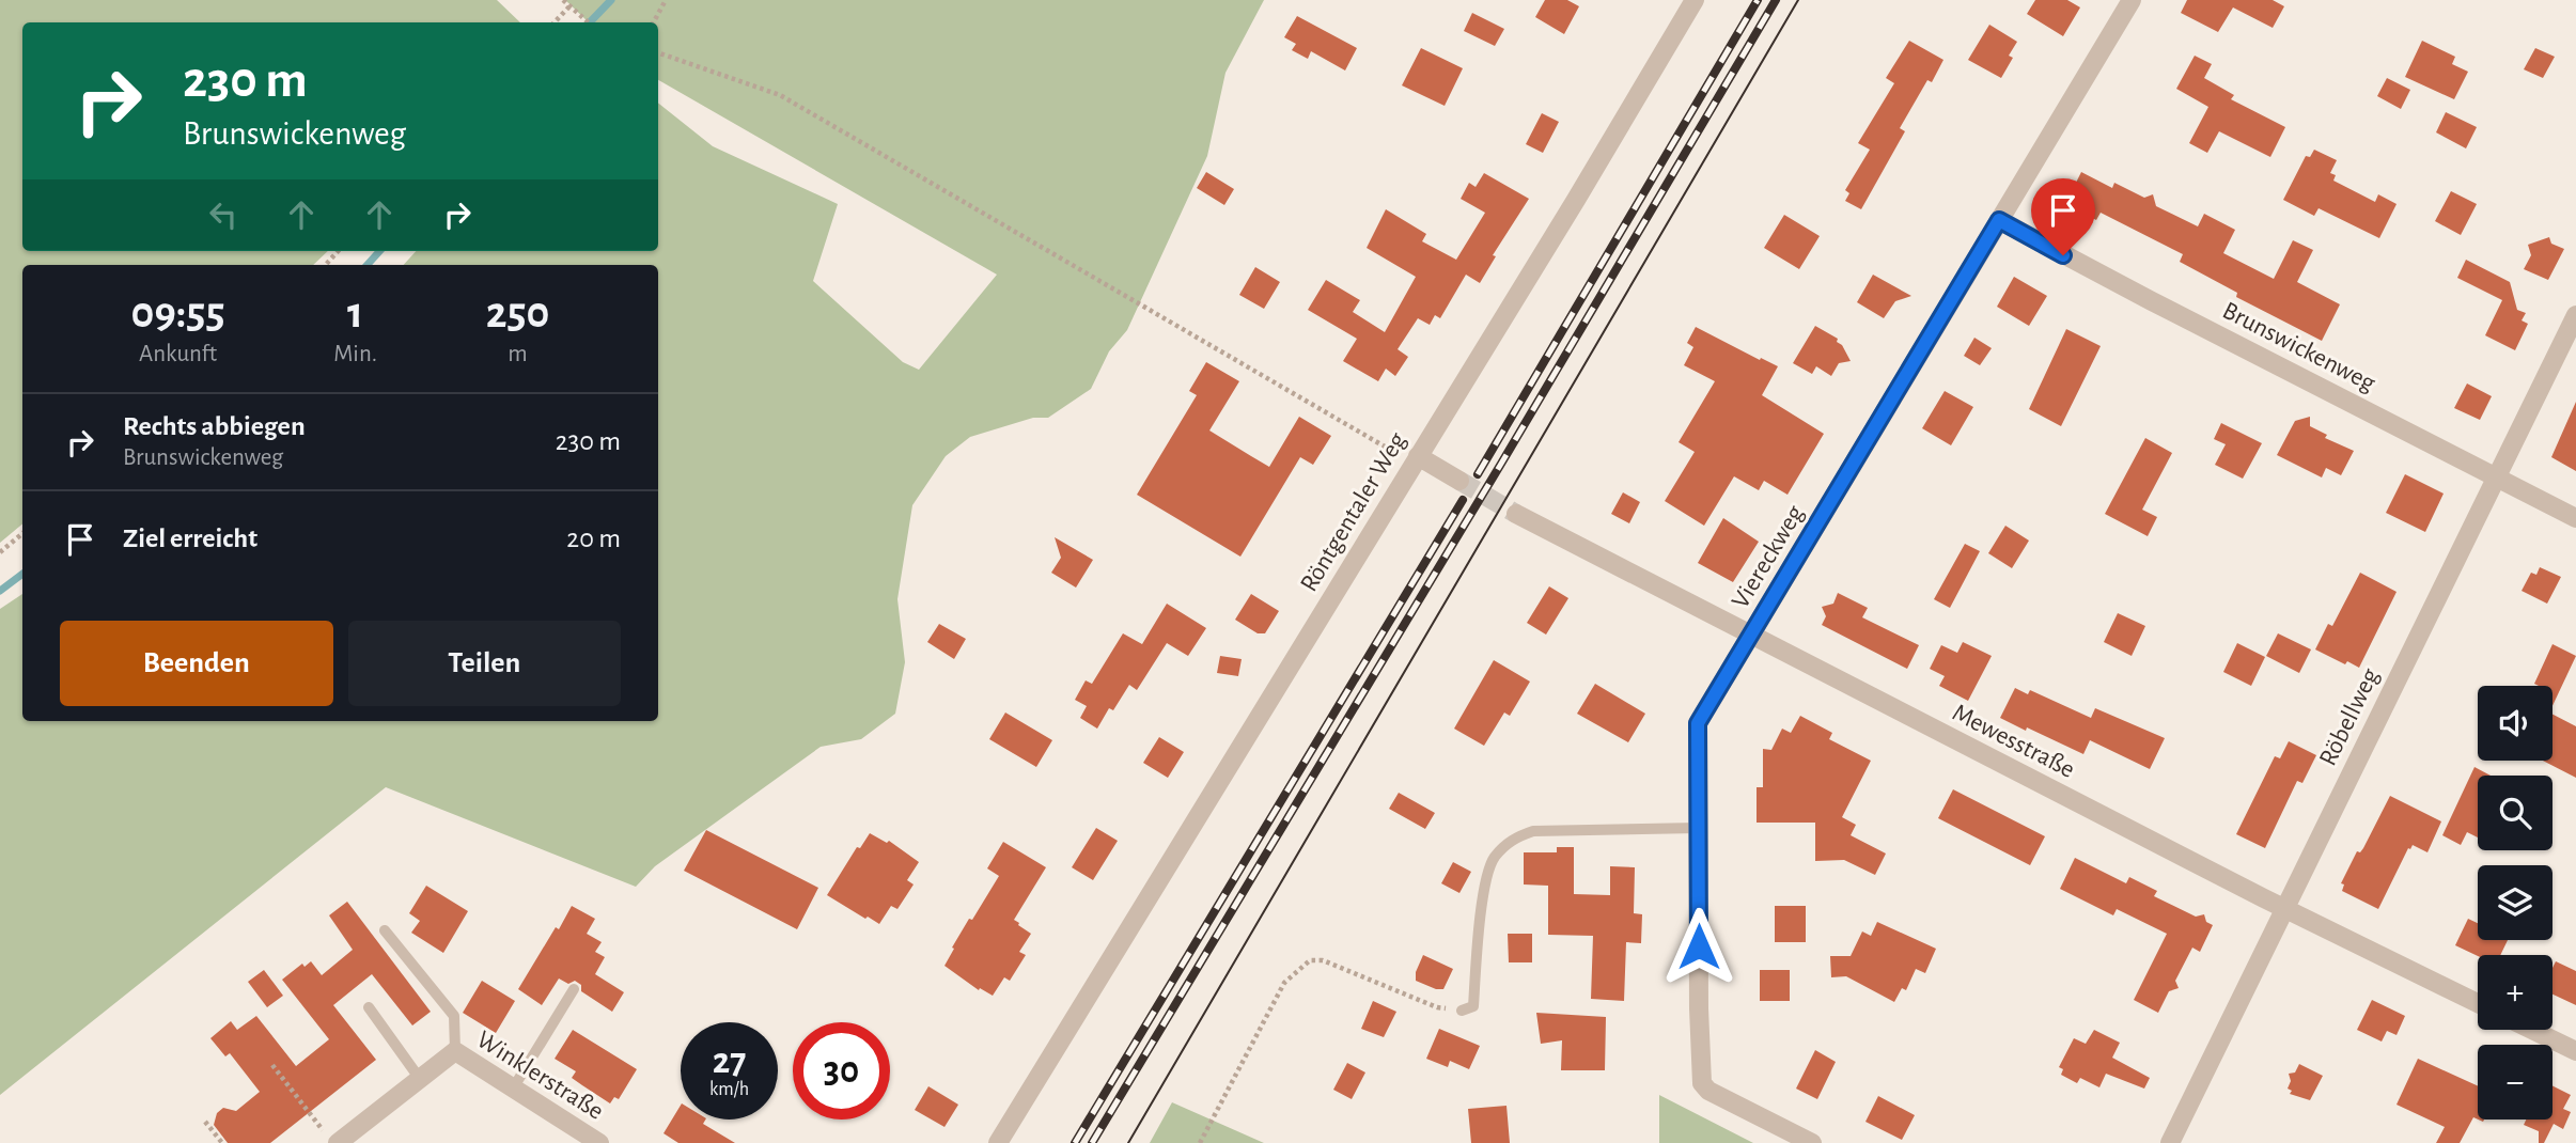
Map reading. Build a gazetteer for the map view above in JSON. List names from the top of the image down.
{
  "streets": {
    "street": [
      "Brunswickenweg",
      "Röntgentaler Weg",
      "Viereckweg",
      "Röbellweg",
      "Mewesstraße",
      "Winklerstraße"
    ]
  },
  "crossings": [
    ["Brunswickenweg", "Viereckweg"],
    ["Brunswickenweg", "Röbellweg"],
    ["Viereckweg", "Mewesstraße"],
    ["Röbellweg", "Mewesstraße"]
  ],
  "page": {
    "turn": ["230 m", "Brunswickenweg"],
    "eta": [
      "09:55",
      "Ankunft",
      "1",
      "Min.",
      "250",
      "m"
    ],
    "list": [
      {
        "name": "Rechts abbiegen",
        "note": "Brunswickenweg",
        "value": "230 m"
      },
      {
        "name": "Ziel erreicht",
        "value": "20 m"
      }
    ],
    "buttons": ["Beenden", "Teilen"],
    "map_buttons": ["+", "−"],
    "speed": "27 km/h",
    "limit": "30"
  }
}
